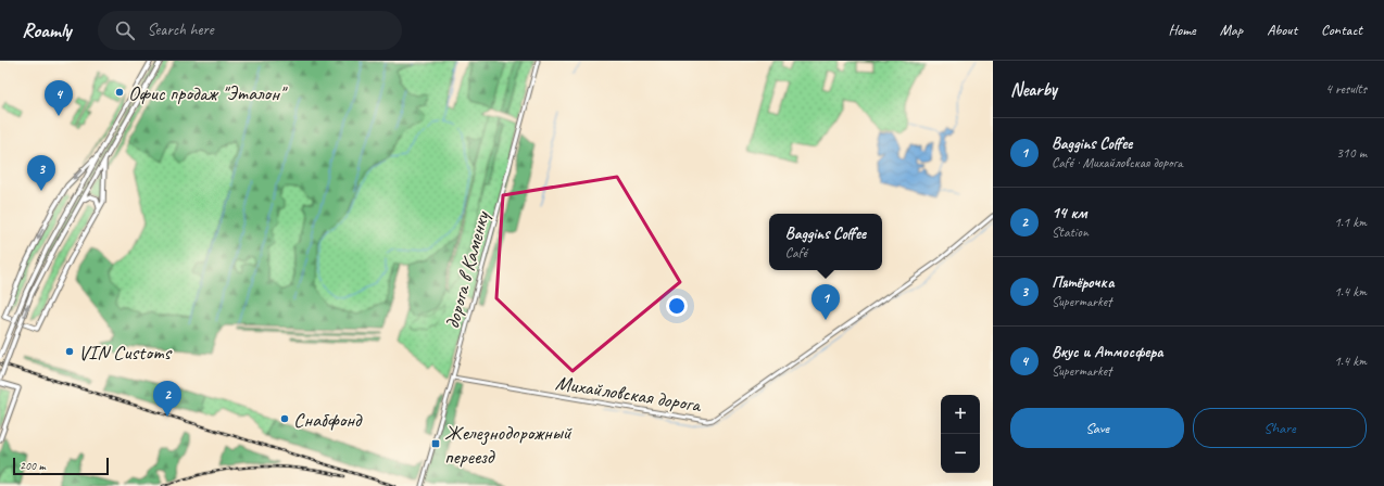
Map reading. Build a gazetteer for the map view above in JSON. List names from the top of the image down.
{
  "streets": {
    "street": ["дорога в Каменку", "Михайловская дорога"]
  },
  "crossings": [
    ["дорога в Каменку", "Михайловская дорога"]
  ],
  "places": {
    "other": ["Офис продаж \"Эталон\"", "VIN Customs", "Снабфонд"],
    "transit": ["Железнодорожный переезд"]
  },
  "scale_bar": "200 m",
  "page": {
    "header": "Roamly",
    "search": "Search here",
    "nav": [
      "Home",
      "Map",
      "About",
      "Contact"
    ],
    "heading": ["Nearby", "4 results"],
    "pins": [
      "4",
      "3",
      "1",
      "2"
    ],
    "list": [
      {
        "mark": "1",
        "name": "Baggins Coffee",
        "note": "Café · Михайловская дорога",
        "value": "310 m"
      },
      {
        "mark": "2",
        "name": "14 км",
        "note": "Station",
        "value": "1.1 km"
      },
      {
        "mark": "3",
        "name": "Пятёрочка",
        "note": "Supermarket",
        "value": "1.4 km"
      },
      {
        "mark": "4",
        "name": "Вкус и Атмосфера",
        "note": "Supermarket",
        "value": "1.4 km"
      }
    ],
    "popup": ["Baggins Coffee", "Café"],
    "map_buttons": ["+", "−"],
    "buttons": ["Save", "Share"],
    "scale": "200 m"
  }
}
